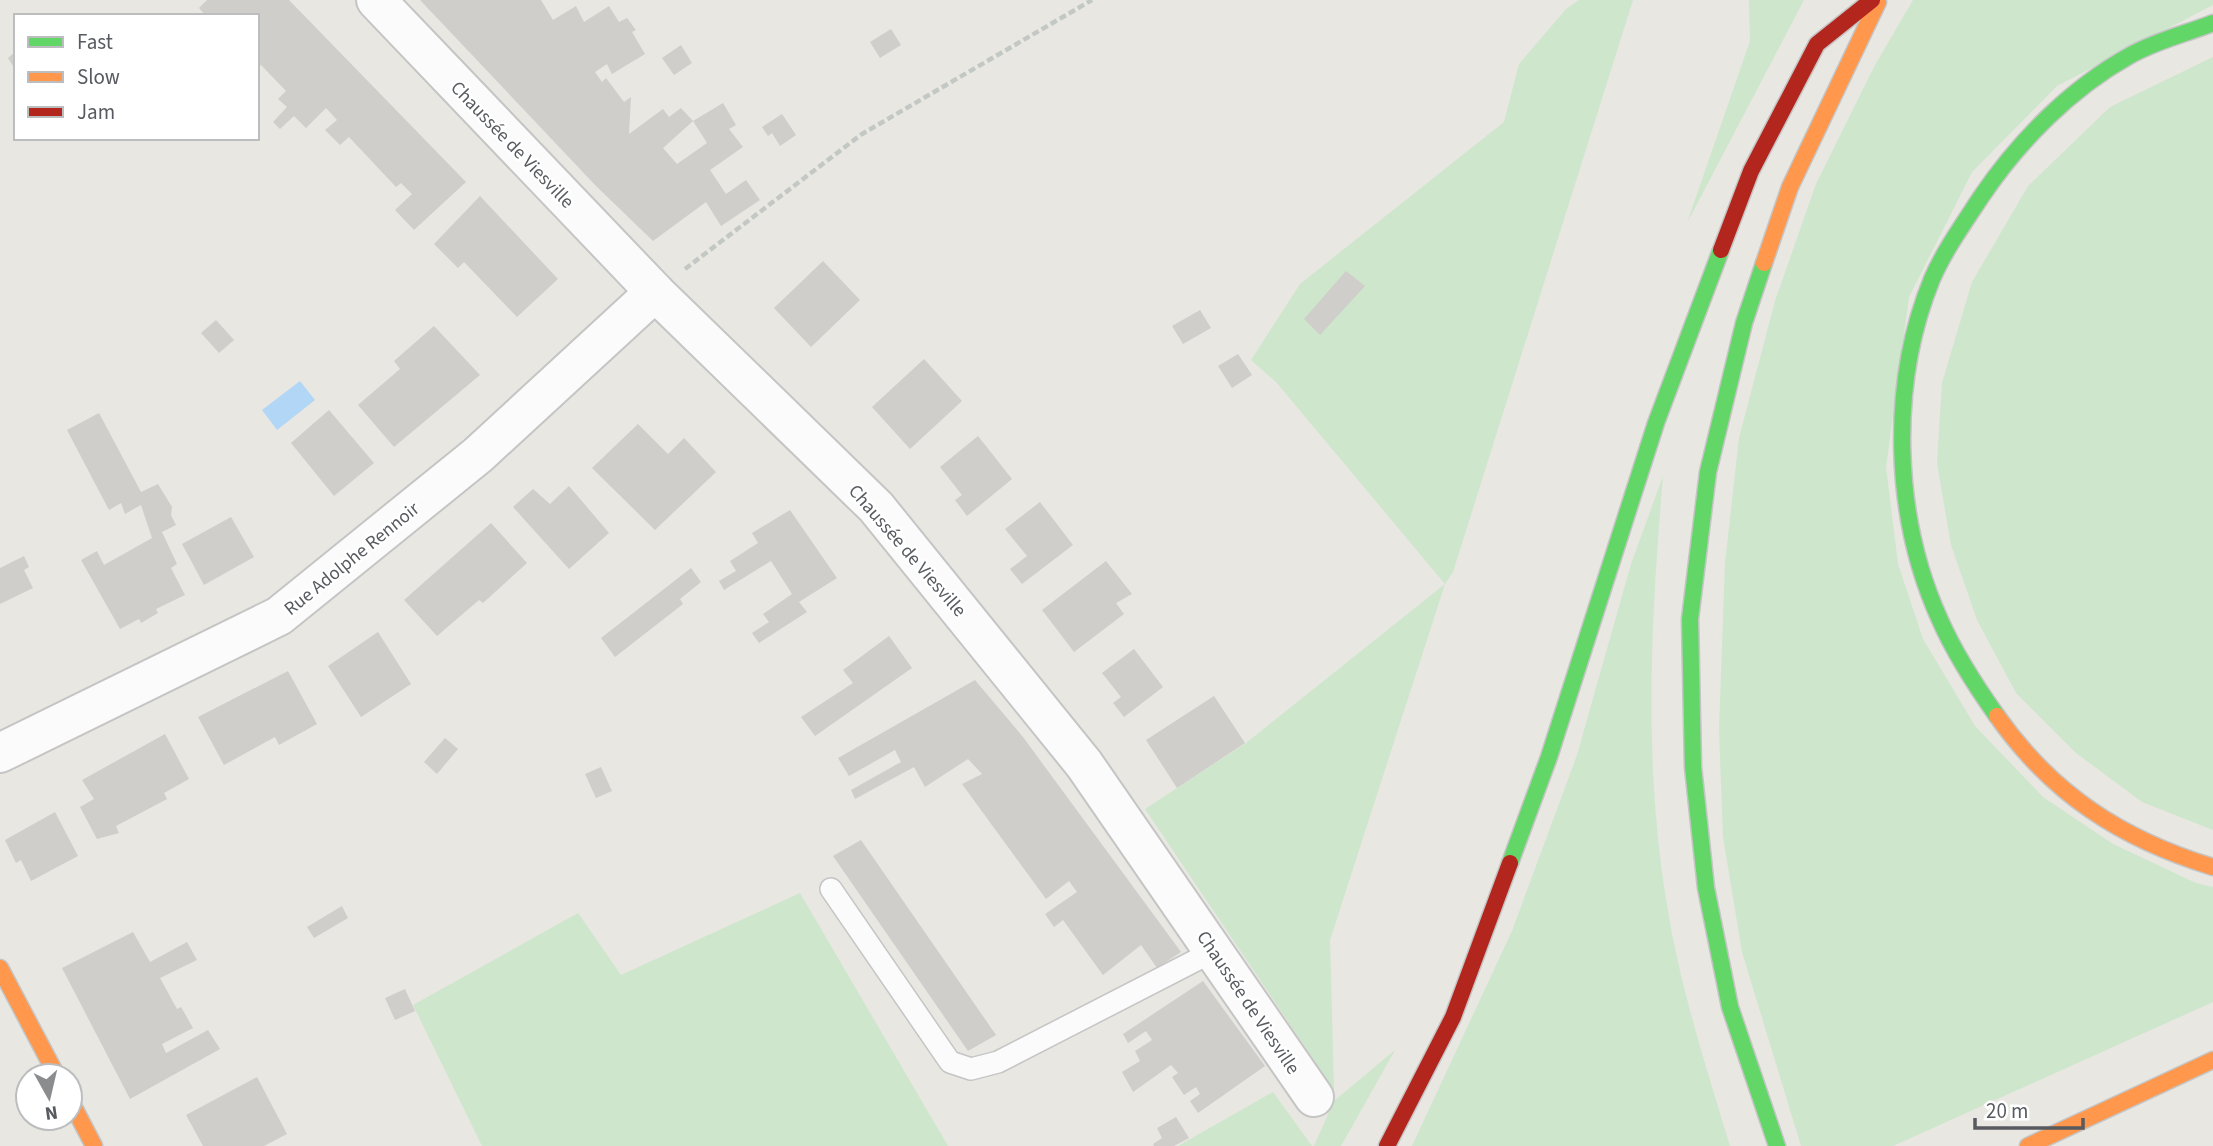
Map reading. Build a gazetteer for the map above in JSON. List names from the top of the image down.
{
  "streets": {
    "street": ["Chaussée de Viesville", "Rue Adolphe Rennoir"]
  },
  "crossings": [
    ["Chaussée de Viesville", "Rue Adolphe Rennoir"]
  ],
  "legend": ["Fast", "Slow", "Jam"],
  "scale_bar": "20 m",
  "north": "bottom"
}
